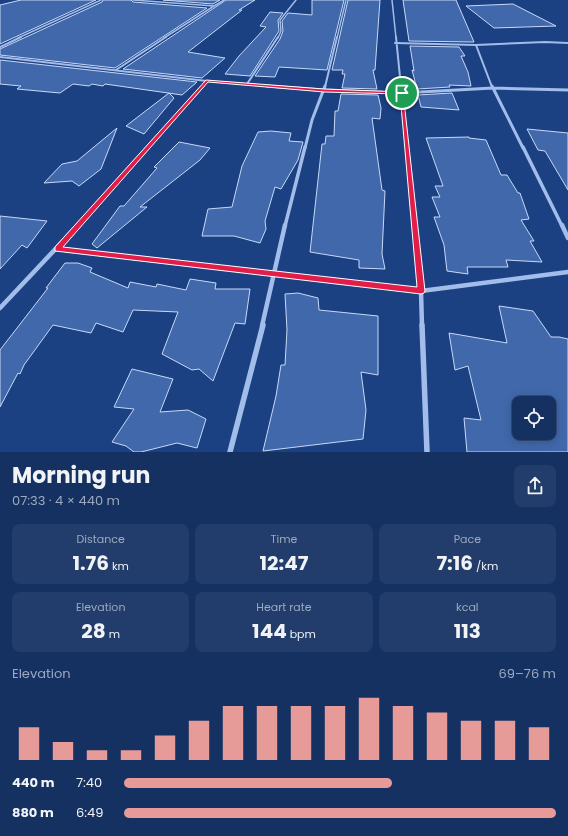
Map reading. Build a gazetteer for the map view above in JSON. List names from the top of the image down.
{
  "page": {
    "heading": ["Morning run", "07:33 · 4 × 440 m"],
    "stats": [
      ["Distance", "1.76 km"],
      ["Time", "12:47"],
      ["Pace", "7:16 /km"],
      ["Elevation", "28 m"],
      ["Heart rate", "144 bpm"],
      ["kcal", "113"]
    ],
    "chart": ["Elevation", "69–76 m"],
    "list": [
      {
        "name": "440 m",
        "note": "7:40"
      },
      {
        "name": "880 m",
        "note": "6:49"
      }
    ]
  }
}
